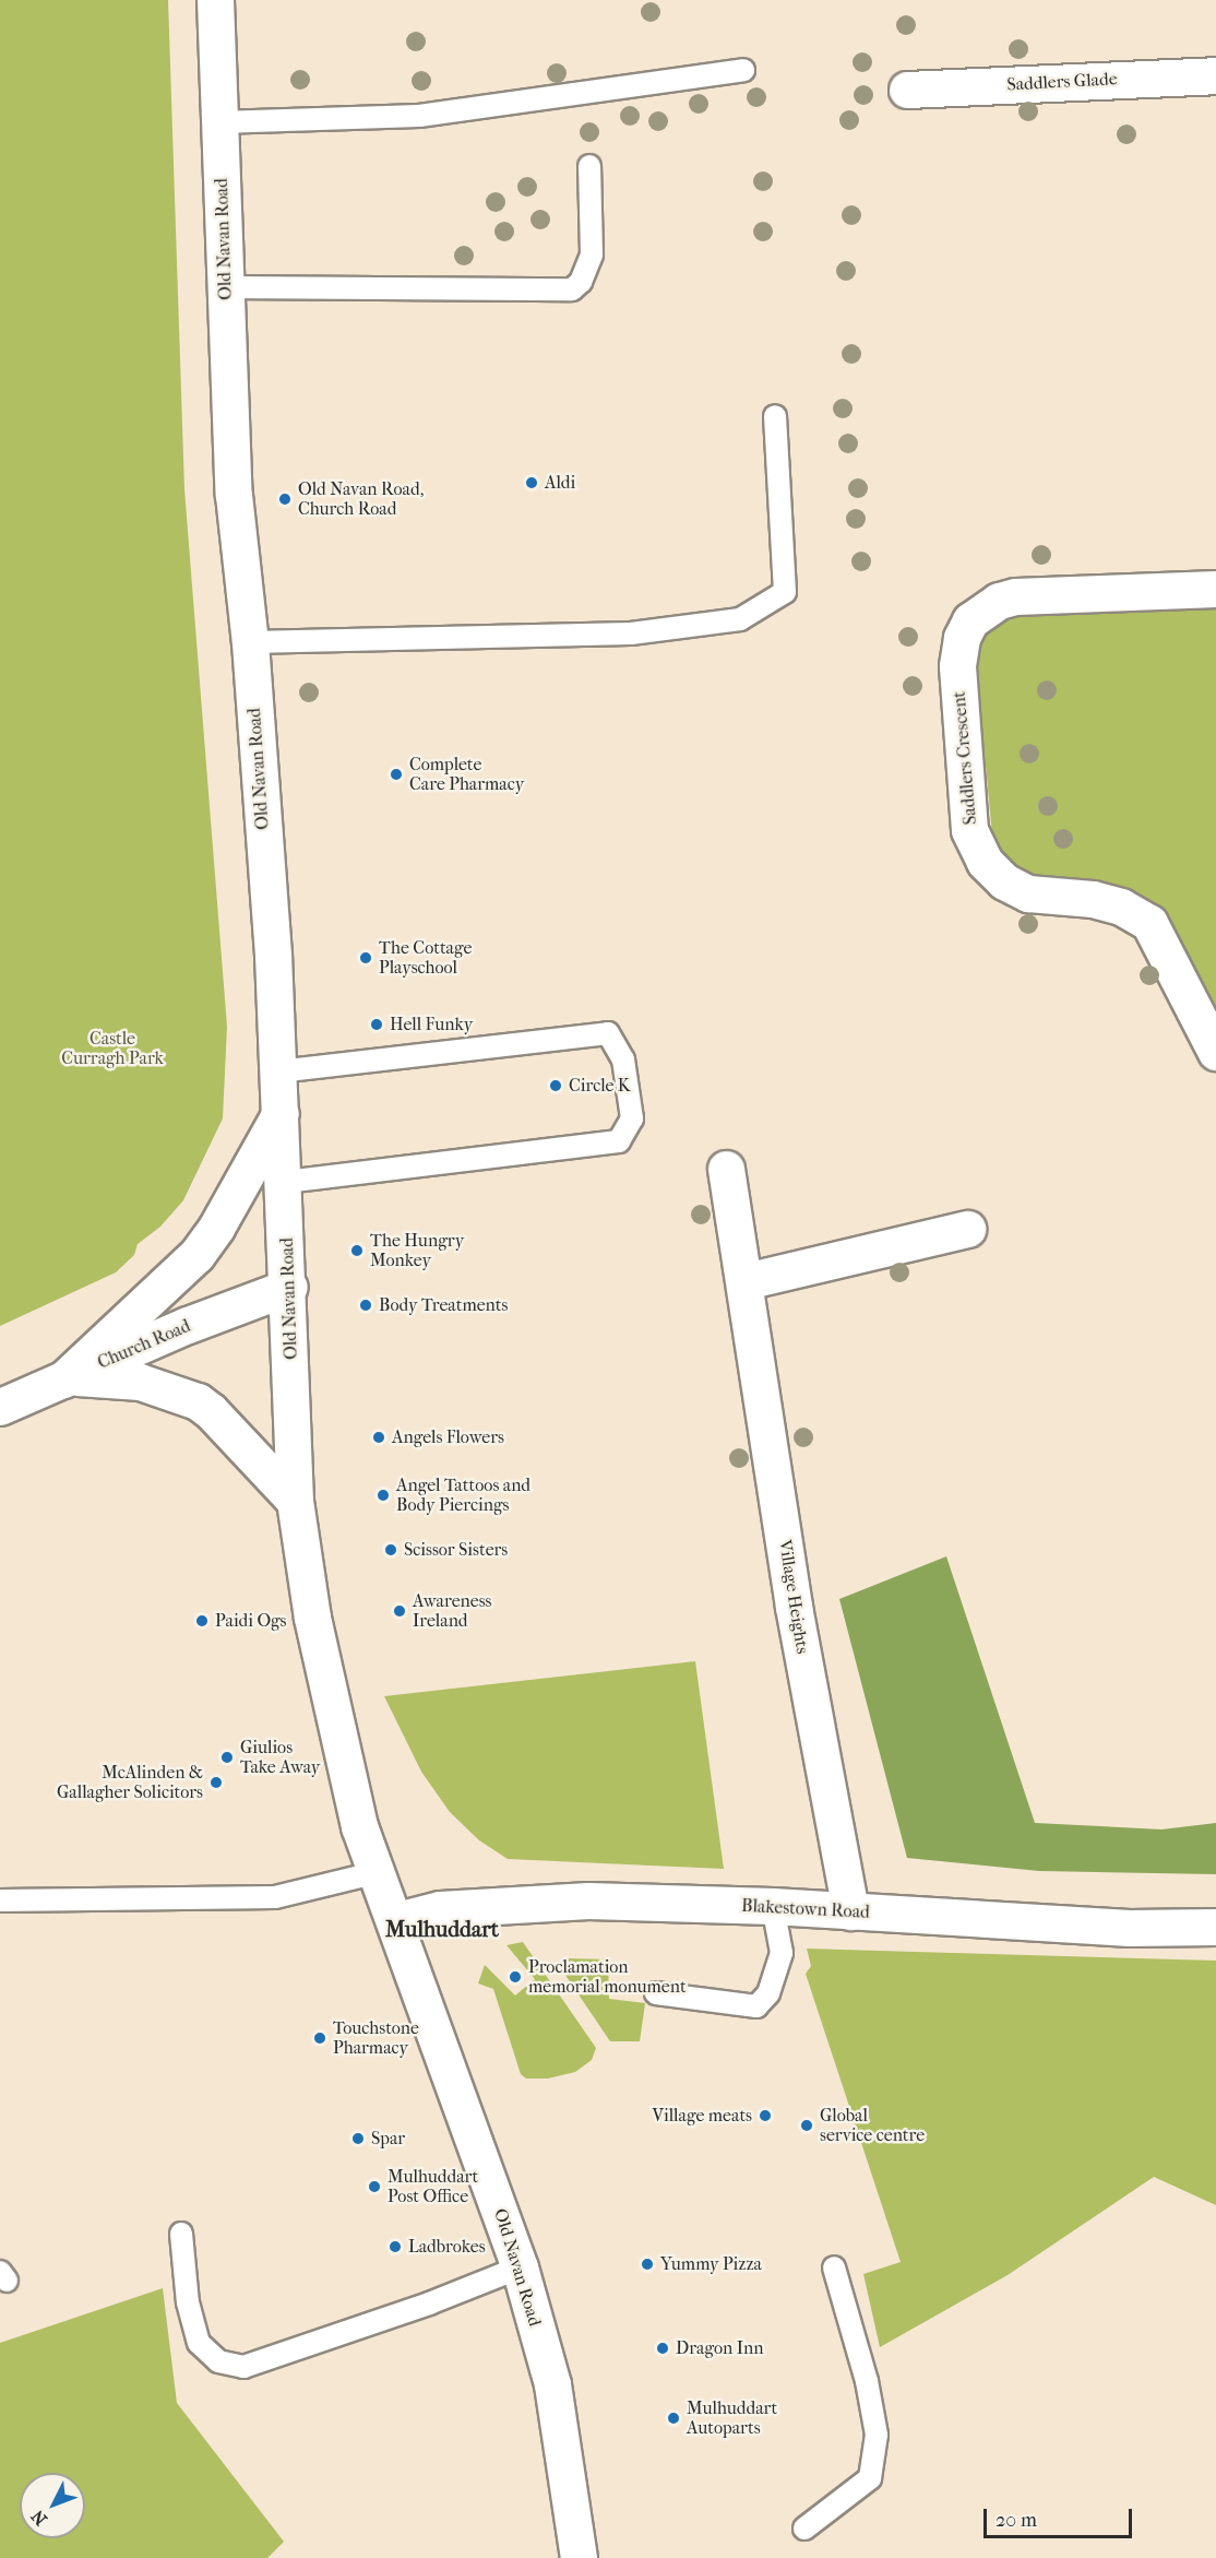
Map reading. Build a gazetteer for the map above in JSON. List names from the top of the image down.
{
  "streets": {
    "street": [
      "Saddlers Glade",
      "Old Navan Road",
      "Saddlers Crescent",
      "Church Road",
      "Village Heights",
      "Blakestown Road"
    ]
  },
  "crossings": [
    ["Old Navan Road", "Church Road"],
    ["Old Navan Road", "Blakestown Road"],
    ["Village Heights", "Blakestown Road"]
  ],
  "districts": ["Mulhuddart"],
  "parks": ["Castle Curragh Park"],
  "places": [
    "Aldi",
    "Old Navan Road, Church Road",
    "Complete Care Pharmacy",
    "The Cottage Playschool",
    "Hell Funky",
    "Circle K",
    "The Hungry Monkey",
    "Body Treatments",
    "Angels Flowers",
    "Angel Tattoos and Body Piercings",
    "Scissor Sisters",
    "Awareness Ireland",
    "Paidi Ogs",
    "Giulios Take Away",
    "McAlinden & Gallagher Solicitors",
    "Proclamation memorial monument",
    "Touchstone Pharmacy",
    "Village meats",
    "Global service centre",
    "Spar",
    "Mulhuddart Post Office",
    "Ladbrokes",
    "Yummy Pizza",
    "Dragon Inn",
    "Mulhuddart Autoparts"
  ],
  "scale_bar": "20 m",
  "north": "bottom left"
}
